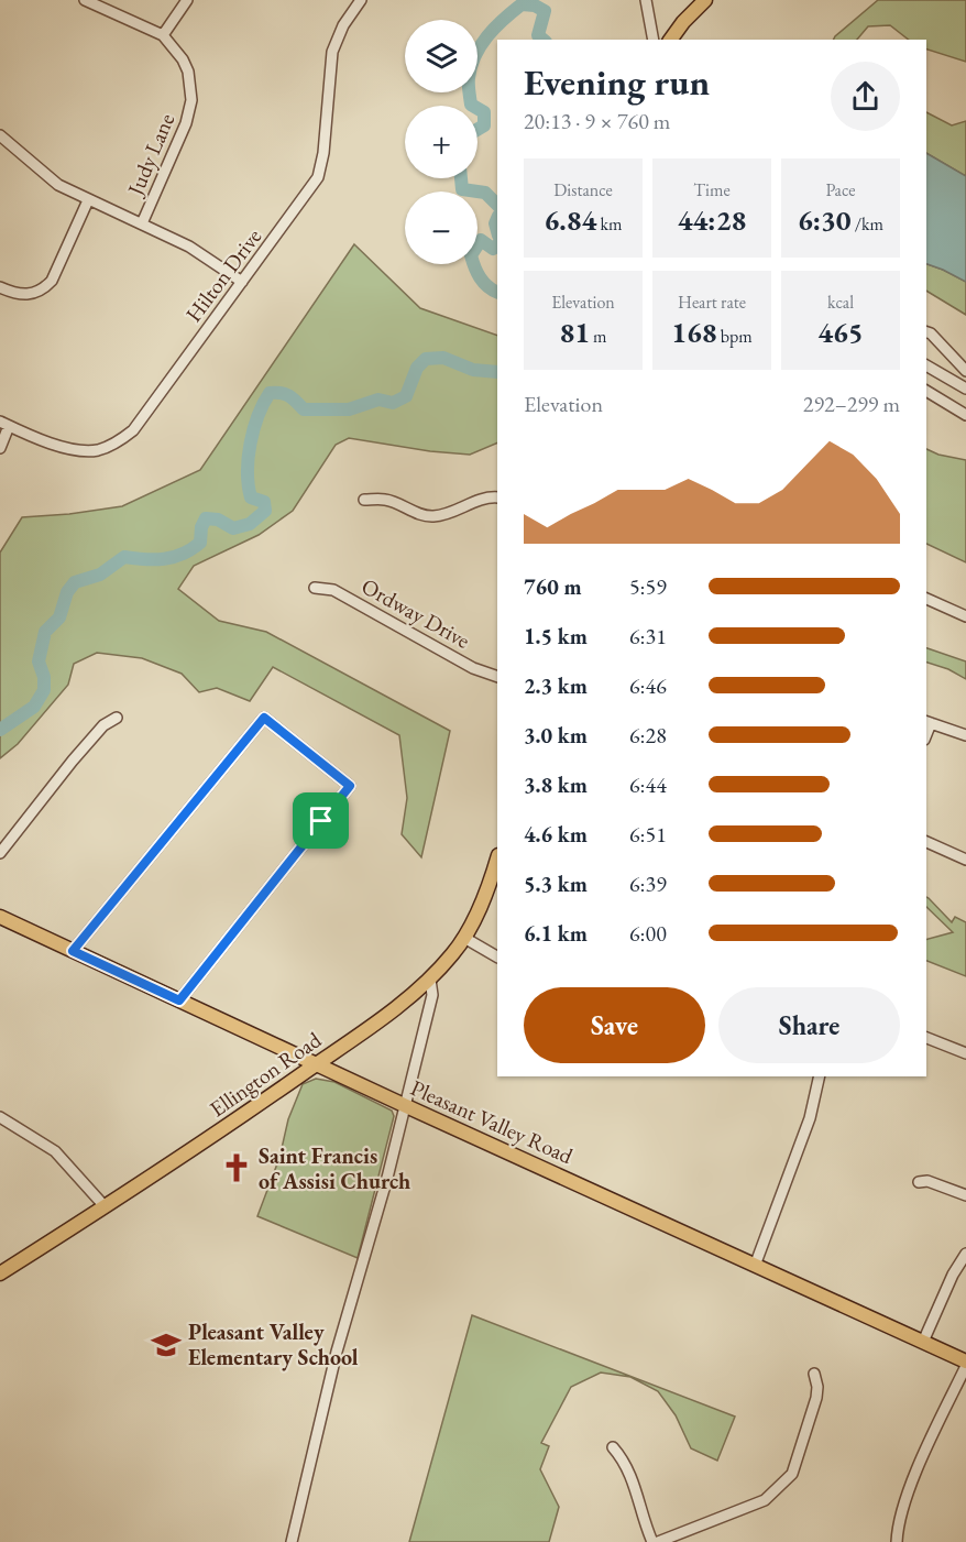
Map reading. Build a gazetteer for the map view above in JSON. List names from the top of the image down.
{
  "streets": {
    "main road": ["Ellington Road", "Pleasant Valley Road"],
    "street": ["Judy Lane", "Hilton Drive", "Ordway Drive"]
  },
  "crossings": [
    ["Ellington Road", "Pleasant Valley Road"]
  ],
  "places": {
    "church": ["Saint Francis of Assisi Church"],
    "school or university": ["Pleasant Valley Elementary School"]
  },
  "page": {
    "map_buttons": ["+", "−"],
    "heading": ["Evening run", "20:13 · 9 × 760 m"],
    "stats": [
      ["Distance", "6.84 km"],
      ["Time", "44:28"],
      ["Pace", "6:30 /km"],
      ["Elevation", "81 m"],
      ["Heart rate", "168 bpm"],
      ["kcal", "465"]
    ],
    "chart": ["Elevation", "292–299 m"],
    "list": [
      {
        "name": "760 m",
        "note": "5:59"
      },
      {
        "name": "1.5 km",
        "note": "6:31"
      },
      {
        "name": "2.3 km",
        "note": "6:46"
      },
      {
        "name": "3.0 km",
        "note": "6:28"
      },
      {
        "name": "3.8 km",
        "note": "6:44"
      },
      {
        "name": "4.6 km",
        "note": "6:51"
      },
      {
        "name": "5.3 km",
        "note": "6:39"
      },
      {
        "name": "6.1 km",
        "note": "6:00"
      }
    ],
    "buttons": ["Save", "Share"]
  }
}
